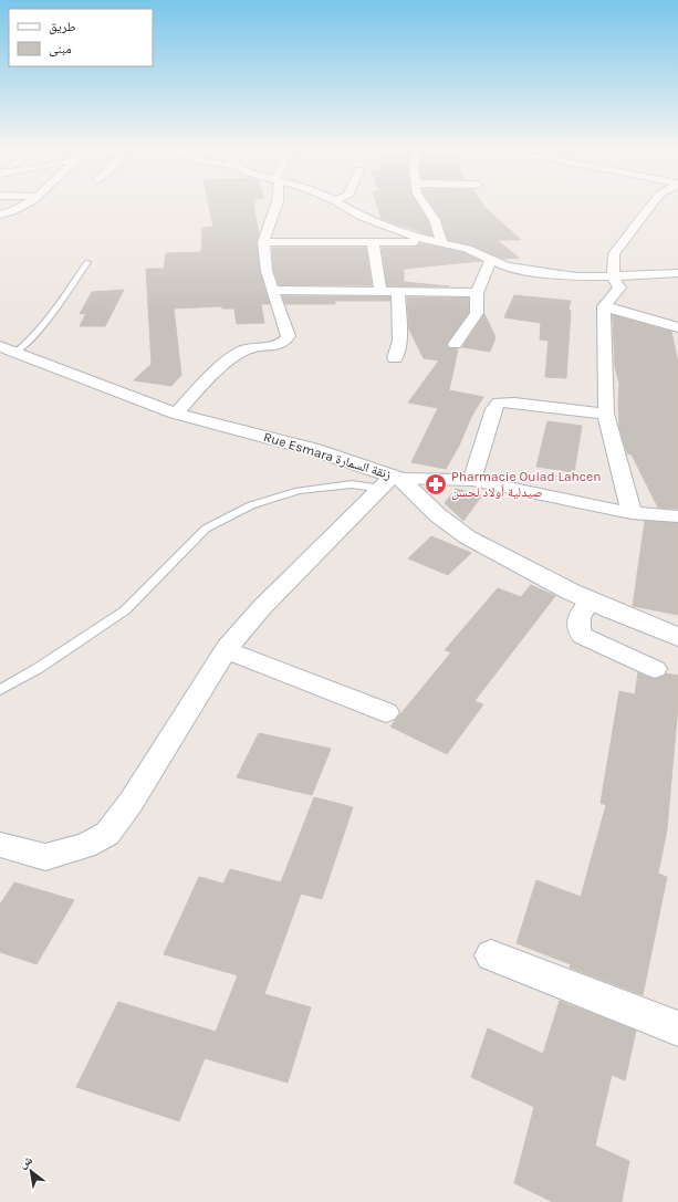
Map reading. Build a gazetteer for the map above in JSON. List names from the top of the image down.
{
  "streets": {
    "street": ["Rue Esmara زنقة السمارة"]
  },
  "places": {
    "pharmacy": ["Pharmacie Oulad Lahcen صيدلية أولاد لحسن"]
  },
  "legend": ["طريق", "مبنى"],
  "north": "top left"
}
